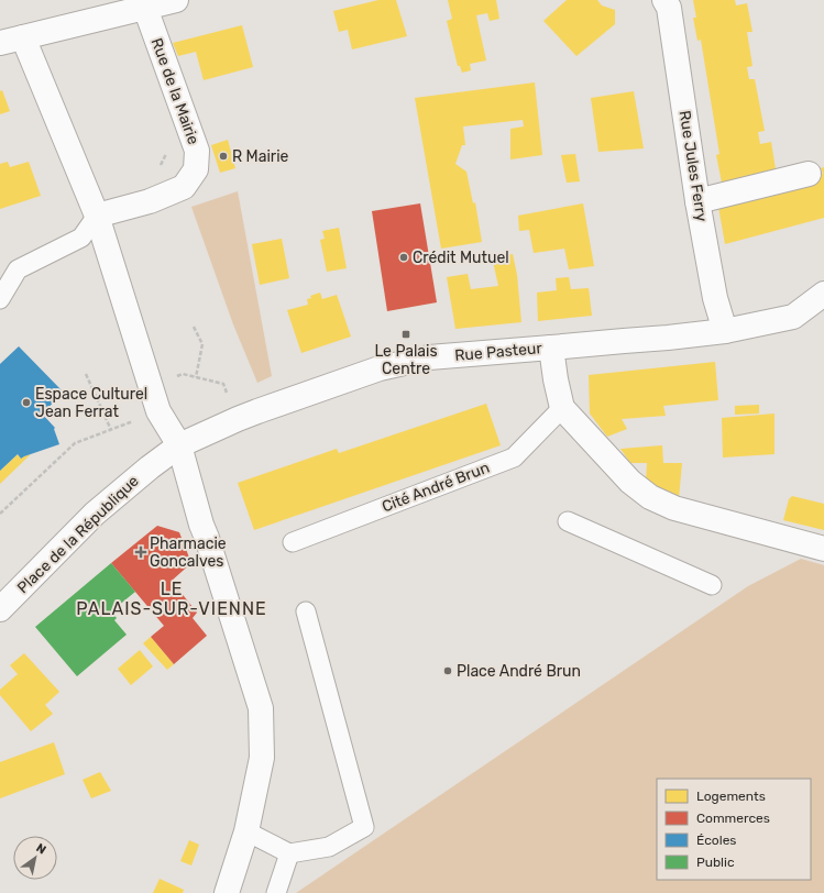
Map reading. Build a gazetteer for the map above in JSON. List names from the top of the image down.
{
  "streets": {
    "street": [
      "Rue de la Mairie",
      "Rue Jules Ferry",
      "Rue Pasteur",
      "Place de la République"
    ],
    "lane": ["Cité André Brun"]
  },
  "crossings": [
    ["Rue Jules Ferry", "Rue Pasteur"],
    ["Rue Pasteur", "Place de la République"]
  ],
  "districts": ["LE PALAIS-SUR-VIENNE"],
  "places": {
    "other": [
      "R Mairie",
      "Crédit Mutuel",
      "Espace Culturel Jean Ferrat",
      "Place André Brun"
    ],
    "transit": ["Le Palais Centre"],
    "health": ["Pharmacie Goncalves"]
  },
  "legend": [
    "Logements",
    "Commerces",
    "Écoles",
    "Public"
  ],
  "north": "top right"
}
